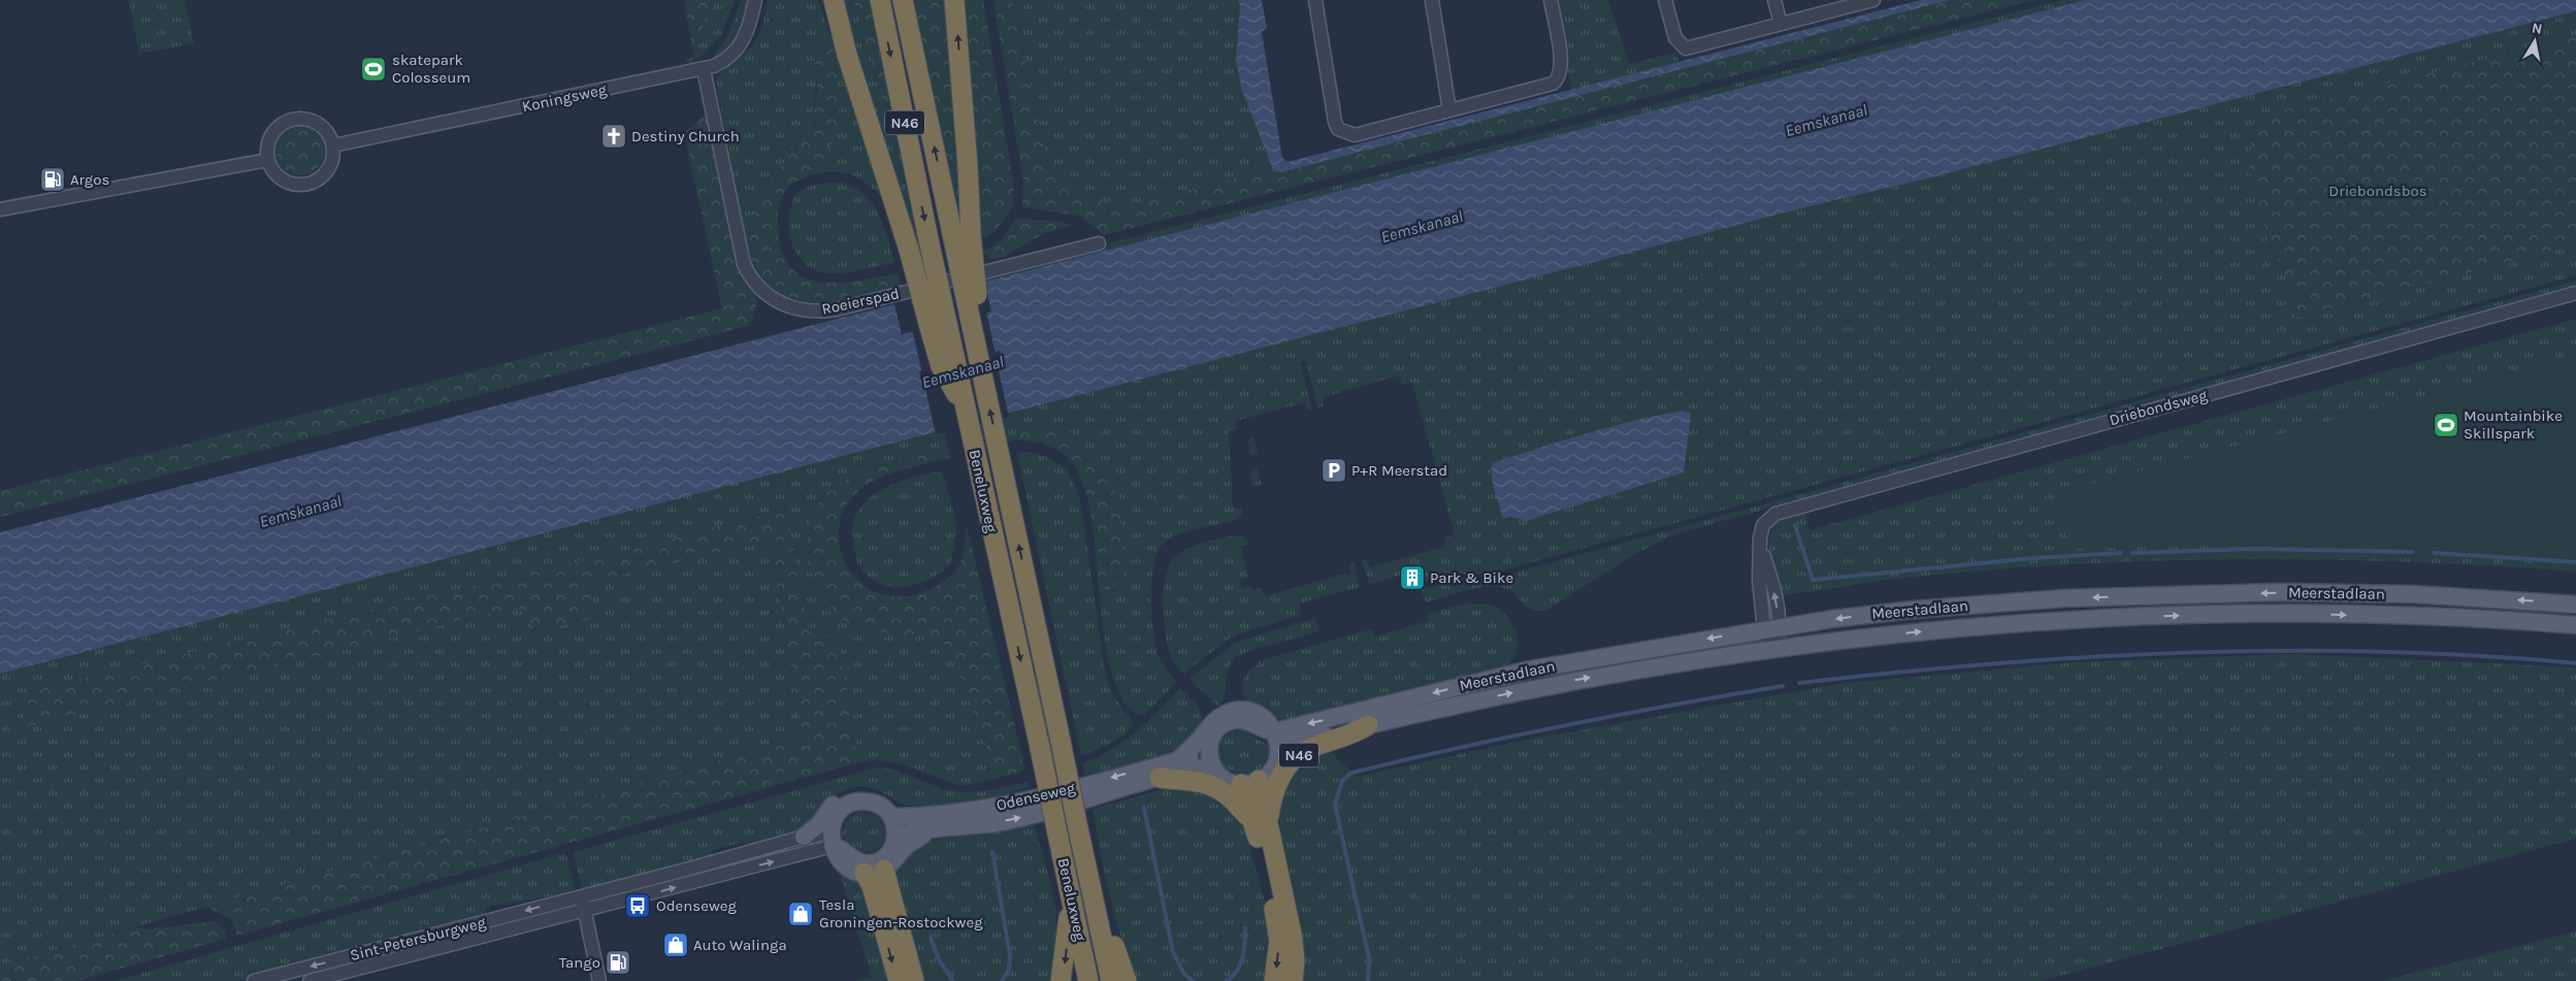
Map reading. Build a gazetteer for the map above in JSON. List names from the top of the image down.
{
  "streets": {
    "highway": ["N46", "Beneluxweg"],
    "main road": ["Meerstadlaan", "Odenseweg"],
    "street": [
      "Koningsweg",
      "Roeierspad",
      "Driebondsweg",
      "Sint-Petersburgweg"
    ]
  },
  "crossings": [
    ["Koningsweg", "Roeierspad"],
    ["N46", "Beneluxweg"],
    ["N46", "Meerstadlaan"],
    ["N46", "Odenseweg"],
    ["Driebondsweg", "Meerstadlaan"],
    ["Meerstadlaan", "Odenseweg"]
  ],
  "water": ["Eemskanaal"],
  "parks": ["Driebondsbos"],
  "places": {
    "sports": ["skatepark Colosseum", "Mountainbike Skillspark"],
    "church": ["Destiny Church"],
    "fuel station": ["Argos", "Tango"],
    "parking": ["P+R Meerstad"],
    "building": ["Park & Bike"],
    "bus stop": ["Odenseweg"],
    "shop": ["Tesla Groningen-Rostockweg", "Auto Walinga"]
  },
  "north": "top"
}
